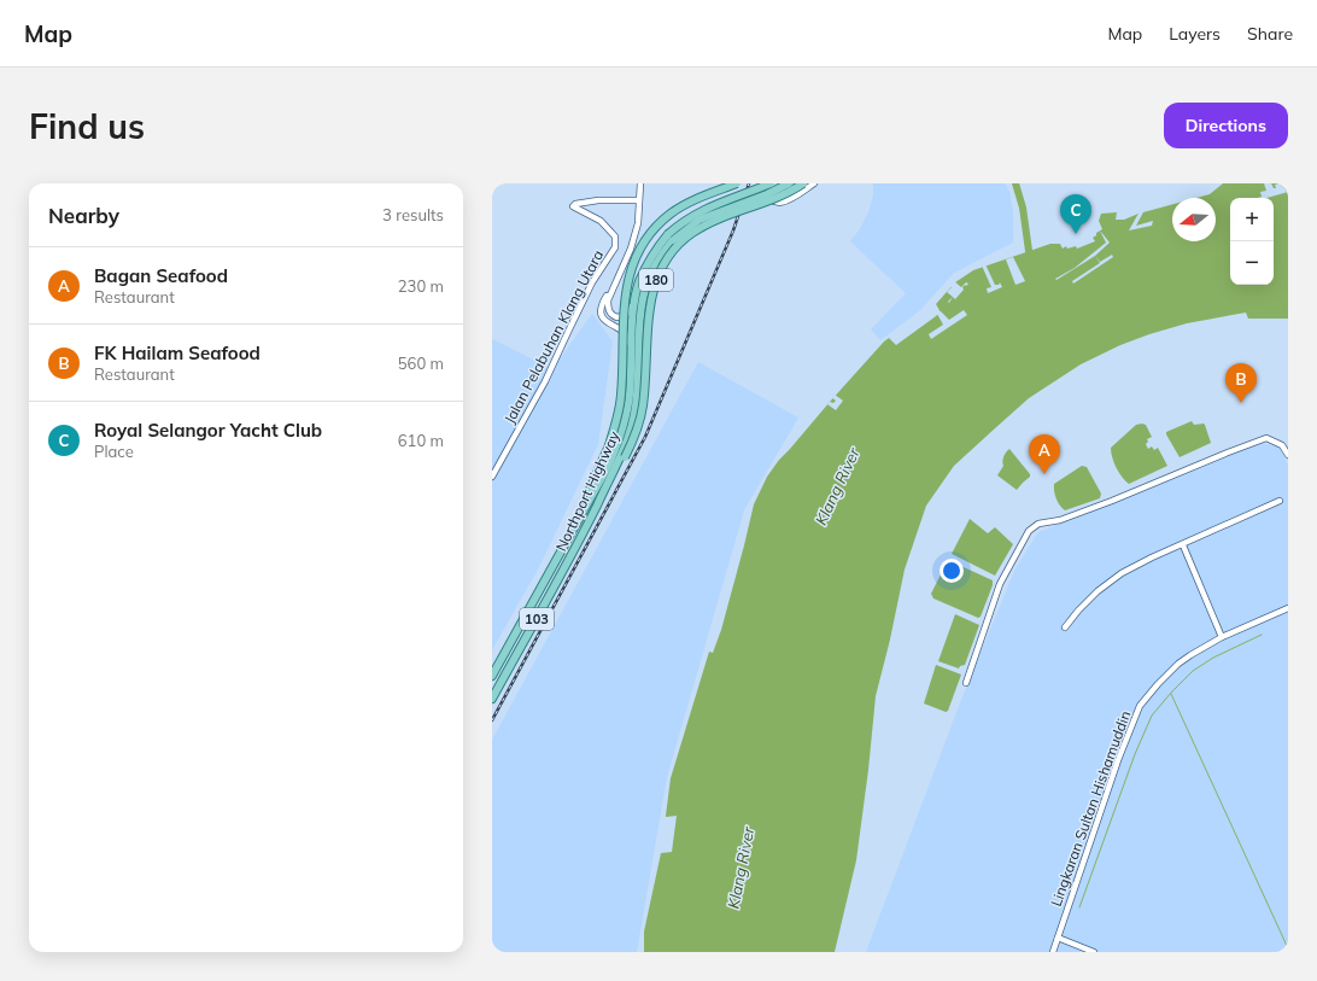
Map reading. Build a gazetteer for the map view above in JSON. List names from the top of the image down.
{
  "streets": {
    "main road": ["180", "Northport Highway", "103"],
    "street": ["Jalan Pelabuhan Klang Utara", "Lingkaran Sultan Hishamuddin"]
  },
  "crossings": [
    ["180", "Northport Highway"]
  ],
  "water": ["Klang River"],
  "north": "left",
  "page": {
    "header": "Map",
    "nav": ["Map", "Layers", "Share"],
    "buttons": "Directions",
    "title": "Find us",
    "heading": ["Nearby", "3 results"],
    "pins": ["C", "B", "A"],
    "map_buttons": ["+", "−"],
    "list": [
      {
        "mark": "A",
        "name": "Bagan Seafood",
        "note": "Restaurant",
        "value": "230 m"
      },
      {
        "mark": "B",
        "name": "FK Hailam Seafood",
        "note": "Restaurant",
        "value": "560 m"
      },
      {
        "mark": "C",
        "name": "Royal Selangor Yacht Club",
        "note": "Place",
        "value": "610 m"
      }
    ]
  }
}
